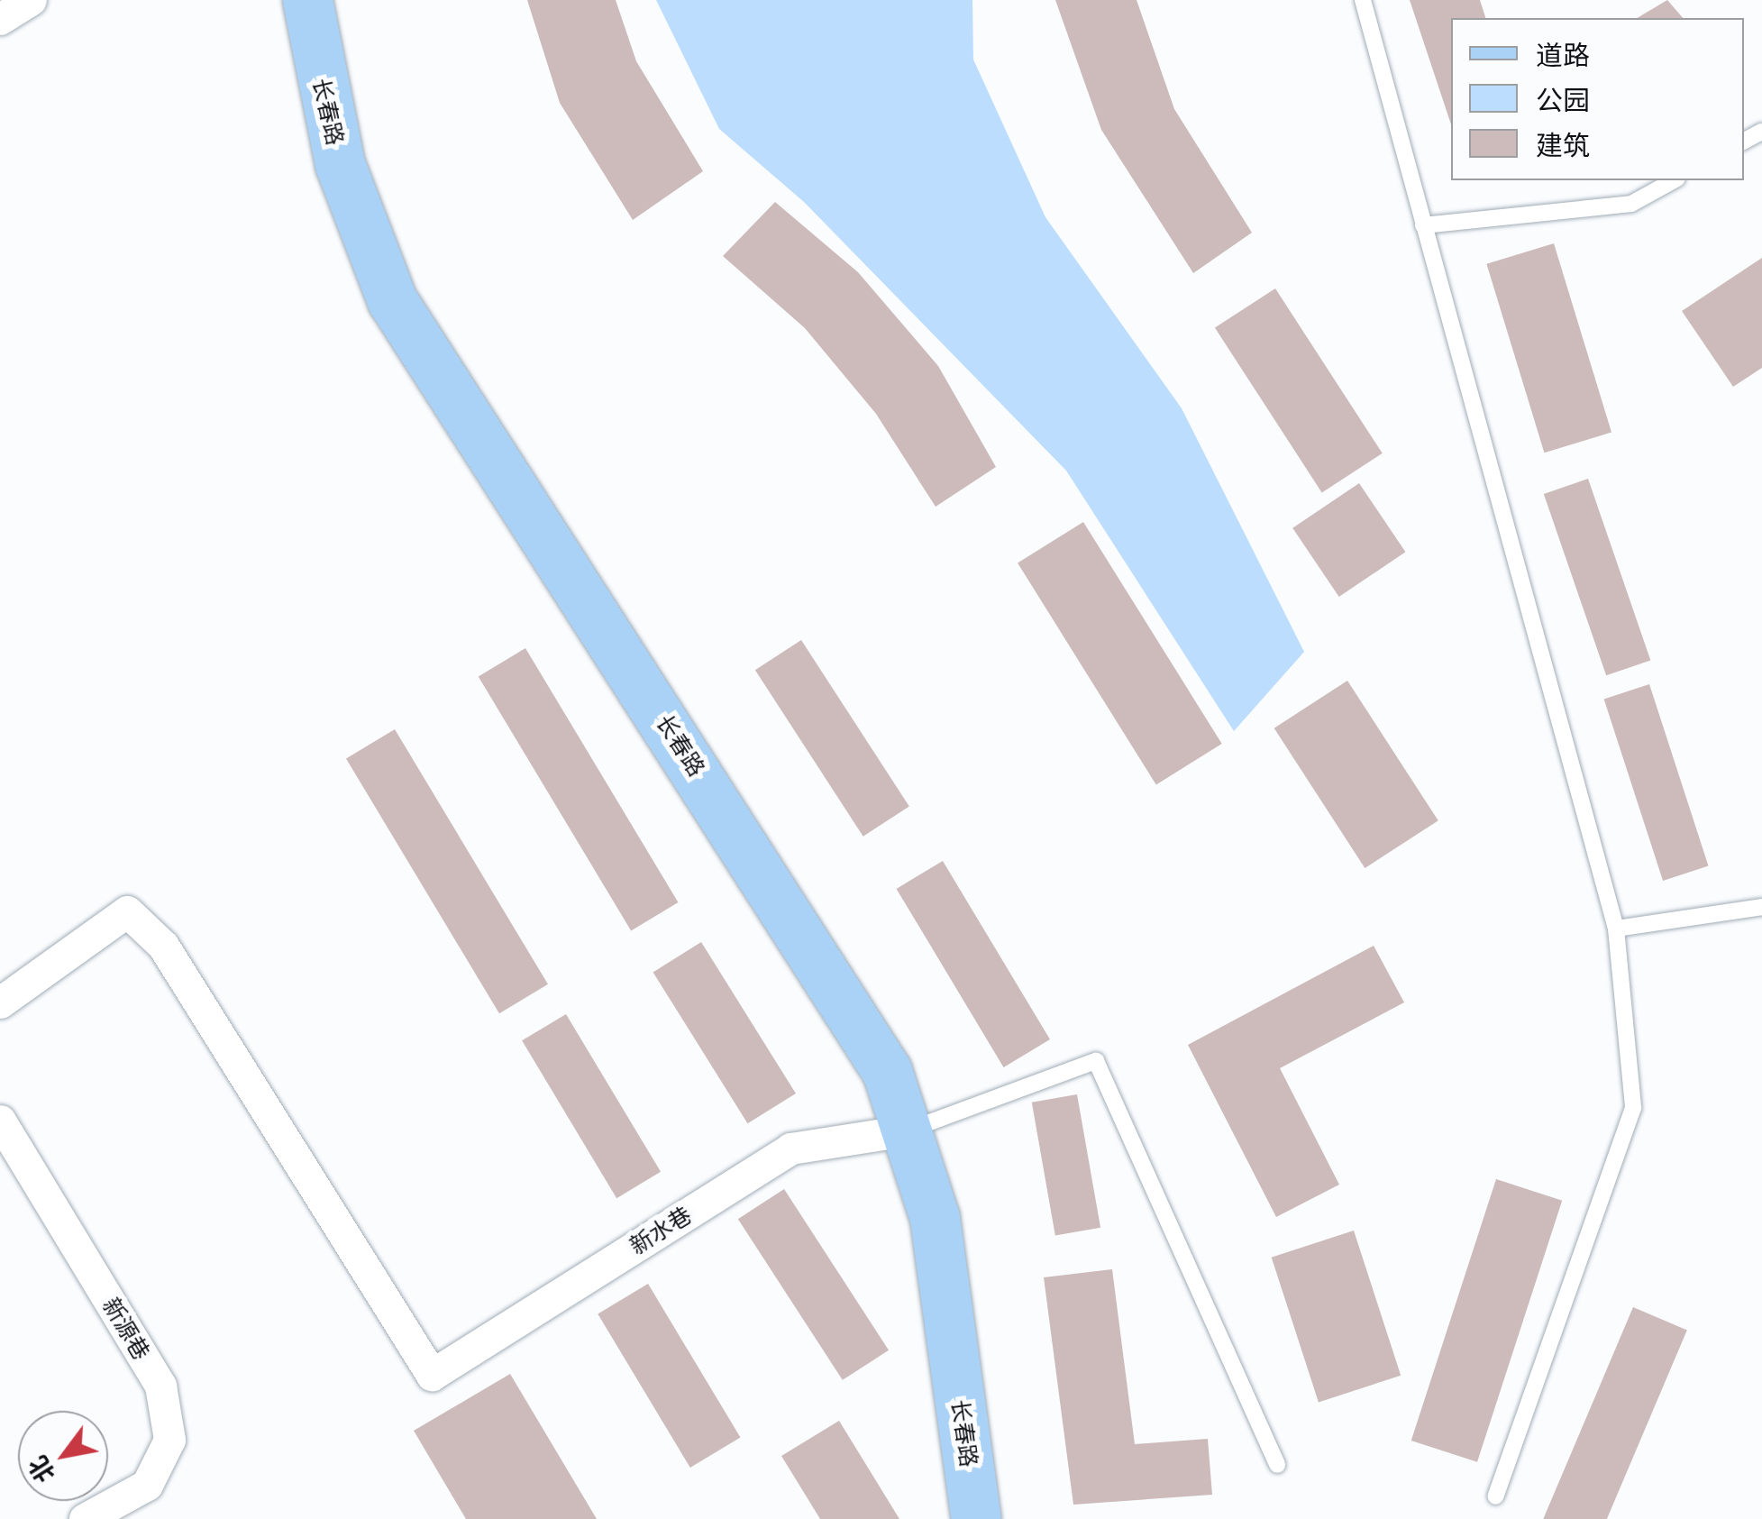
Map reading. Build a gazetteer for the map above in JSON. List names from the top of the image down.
{
  "streets": {
    "main road": ["长春路"],
    "street": ["新水巷", "新源巷"]
  },
  "crossings": [
    ["长春路", "新水巷"]
  ],
  "legend": ["道路", "公园", "建筑"],
  "north": "bottom left"
}
